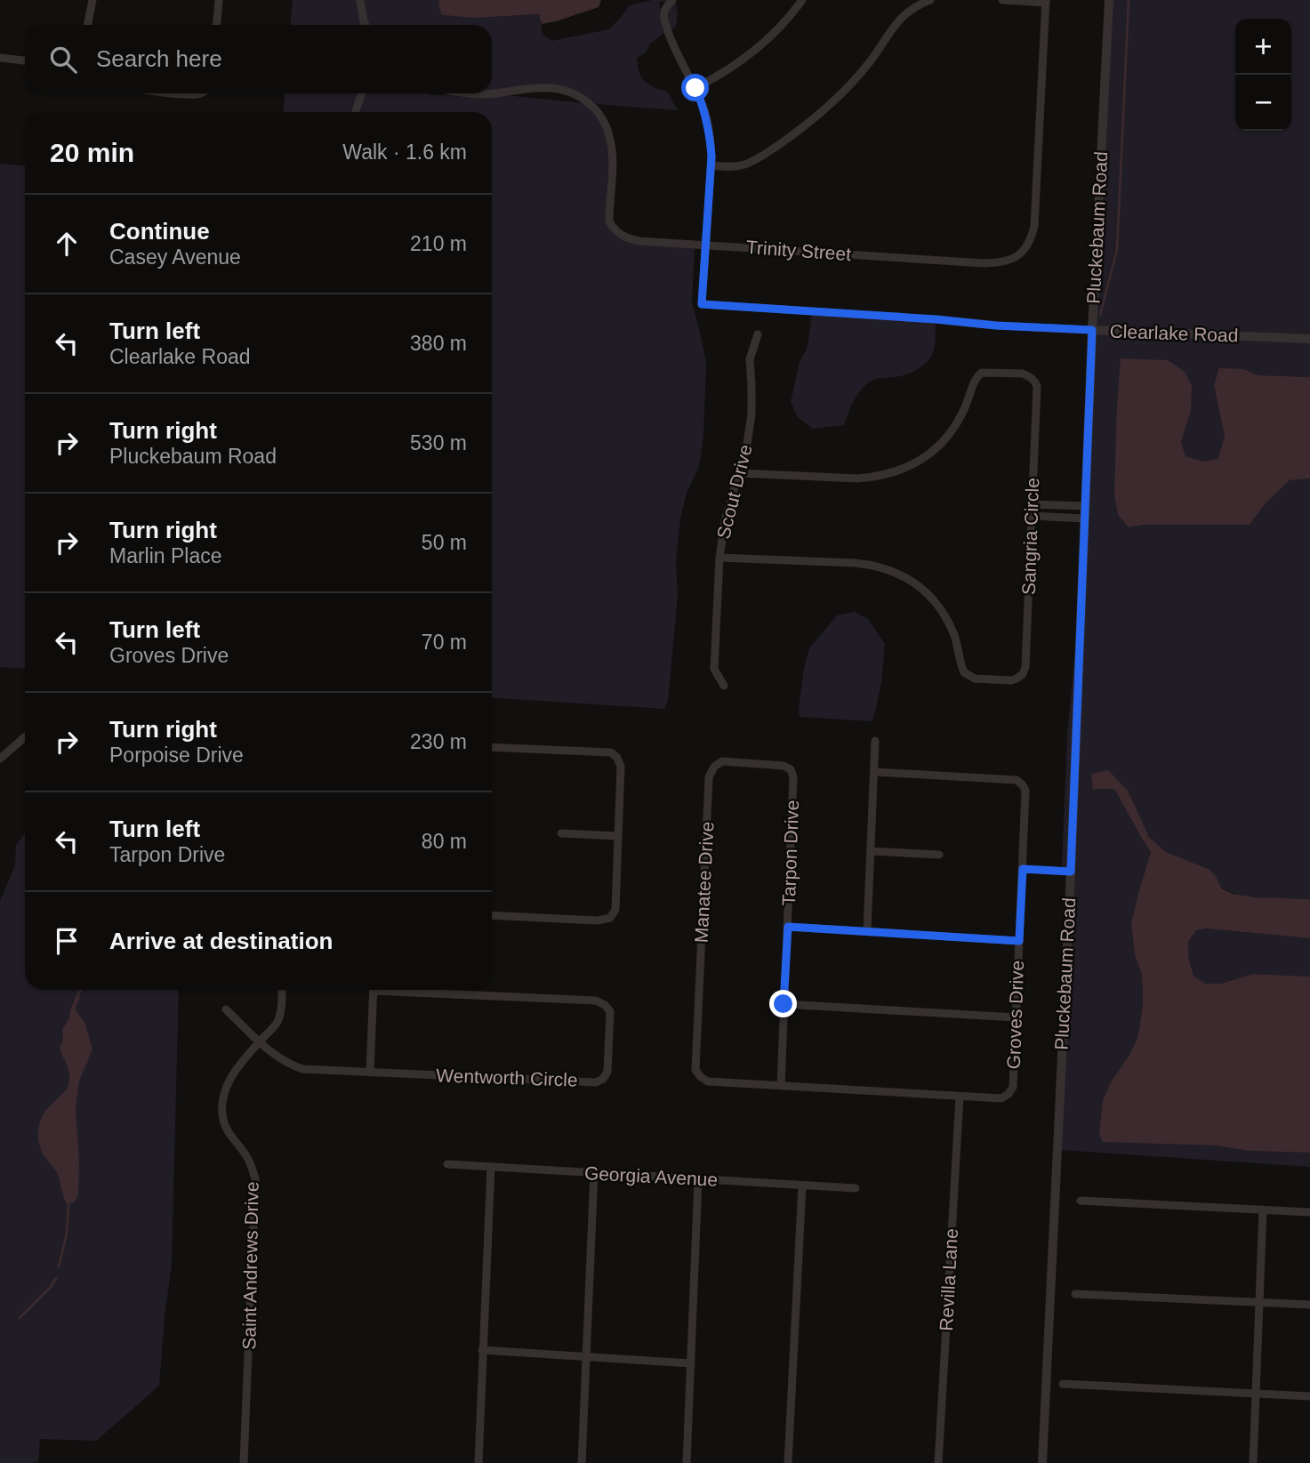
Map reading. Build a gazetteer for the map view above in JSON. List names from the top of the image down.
{
  "streets": {
    "street": [
      "Pluckebaum Road",
      "Trinity Street",
      "Clearlake Road",
      "Scout Drive",
      "Sangria Circle",
      "Tarpon Drive",
      "Manatee Drive",
      "Groves Drive",
      "Wentworth Circle",
      "Georgia Avenue",
      "Saint Andrews Drive",
      "Revilla Lane"
    ]
  },
  "crossings": [
    ["Pluckebaum Road", "Clearlake Road"],
    ["Trinity Street", "Clearlake Road"],
    ["Scout Drive", "Sangria Circle"],
    ["Tarpon Drive", "Manatee Drive"],
    ["Groves Drive", "Revilla Lane"],
    ["Wentworth Circle", "Saint Andrews Drive"]
  ],
  "page": {
    "map_buttons": ["+", "−"],
    "search": "Search here",
    "heading": ["20 min", "Walk · 1.6 km"],
    "list": [
      ["Continue", "Casey Avenue", "210 m"],
      ["Turn left", "Clearlake Road", "380 m"],
      ["Turn right", "Pluckebaum Road", "530 m"],
      ["Turn right", "Marlin Place", "50 m"],
      ["Turn left", "Groves Drive", "70 m"],
      ["Turn right", "Porpoise Drive", "230 m"],
      ["Turn left", "Tarpon Drive", "80 m"],
      "Arrive at destination"
    ]
  }
}
